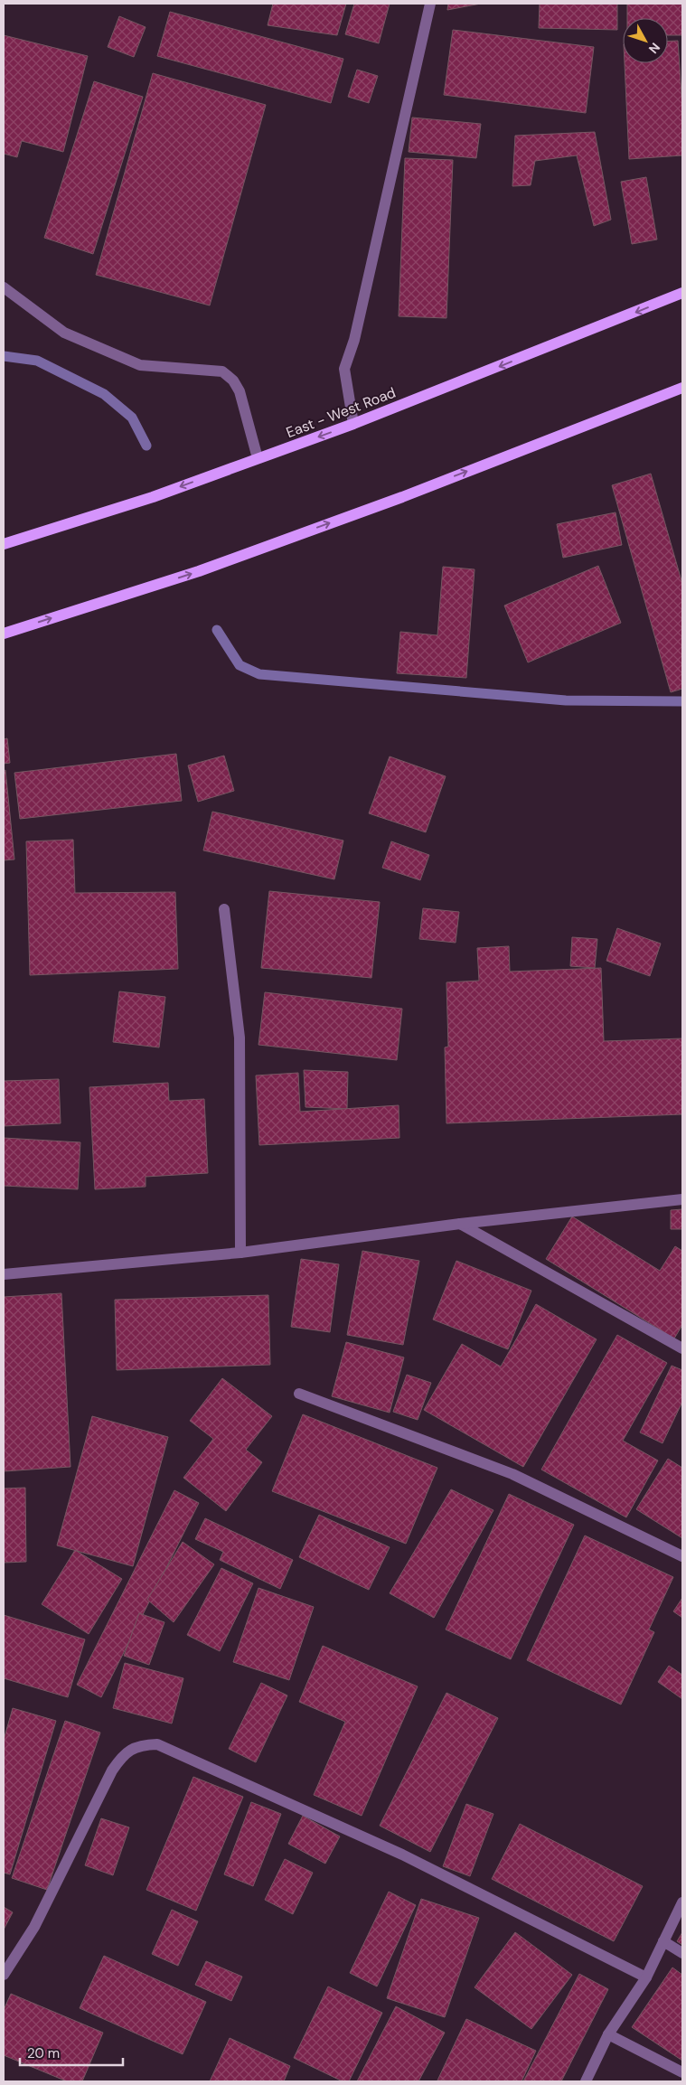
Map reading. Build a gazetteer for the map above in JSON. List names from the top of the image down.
{
  "streets": {
    "main road": ["East - West Road"]
  },
  "scale_bar": "20 m",
  "north": "bottom right"
}
